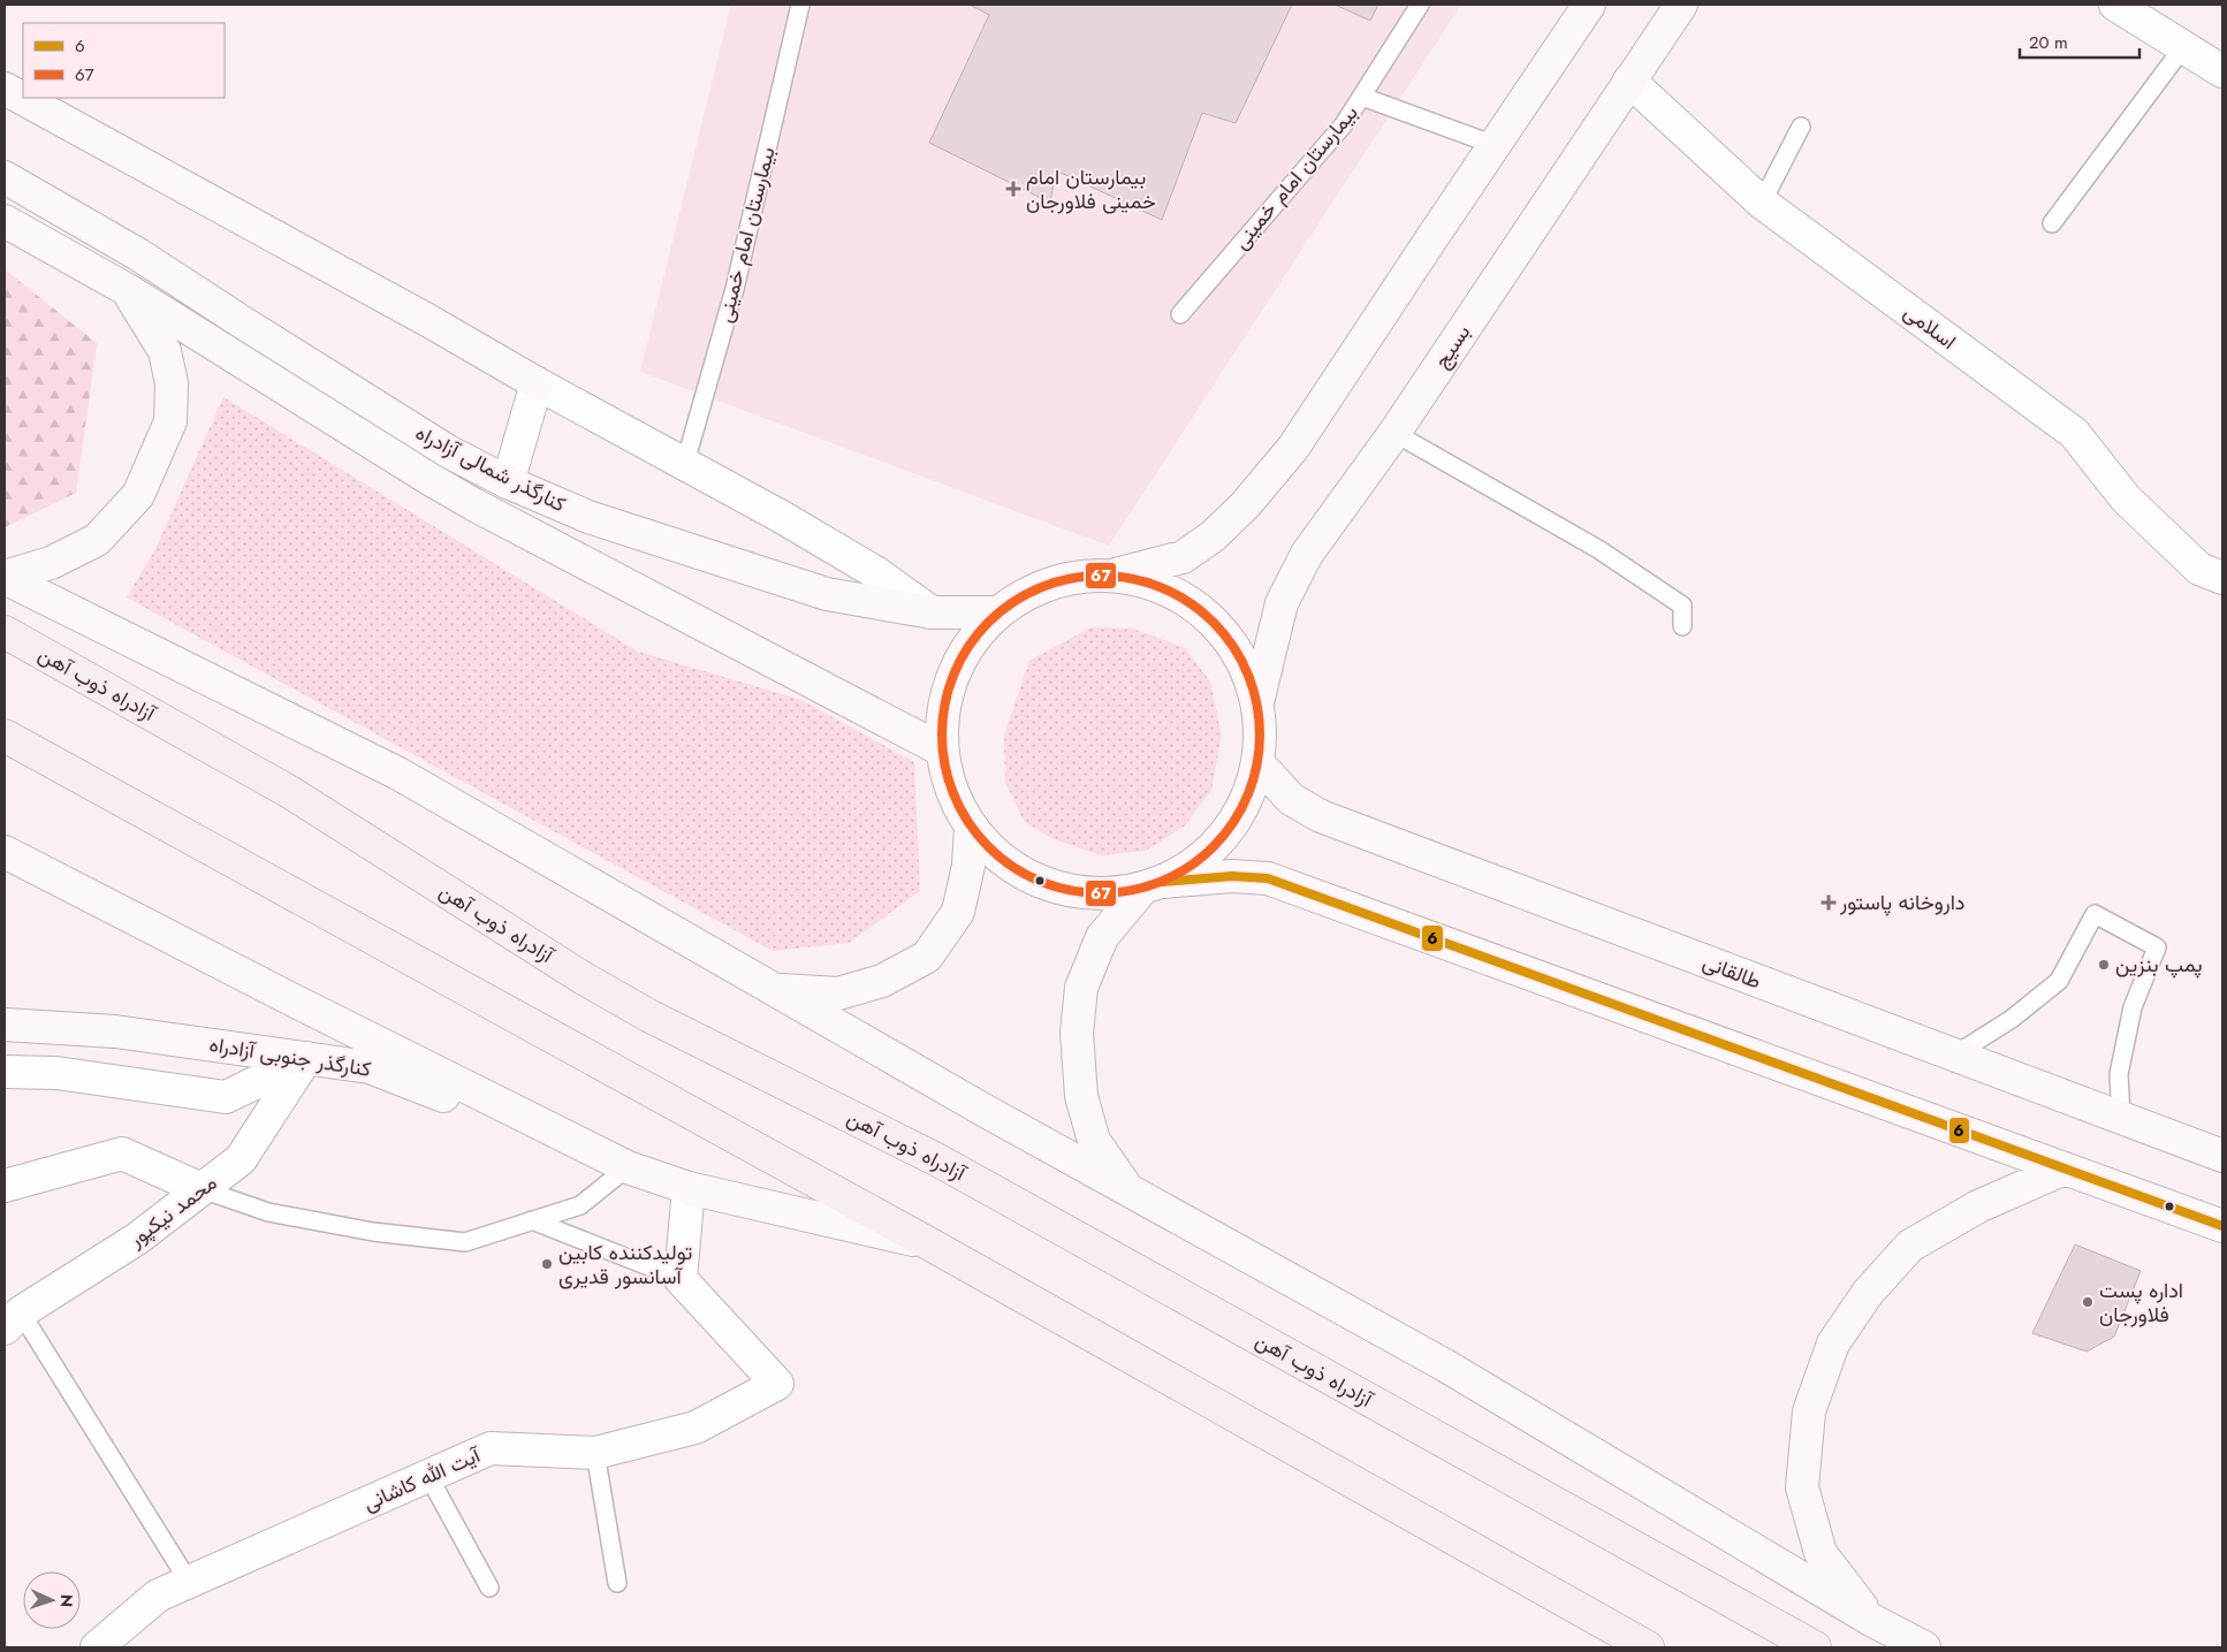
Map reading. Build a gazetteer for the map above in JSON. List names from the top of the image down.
{
  "streets": {
    "highway": ["آزادراه ذوب آهن"],
    "main road": [
      "بسیج",
      "کنارگذر شمالی آزادراه",
      "طالقانی",
      "کنارگذر جنوبی آزادراه"
    ],
    "street": ["اسلامی", "محمد نیکپور", "آیت الله کاشانی"],
    "lane": ["بیمارستان امام خمینی"]
  },
  "crossings": [
    ["اسلامی", "بسیج"],
    ["کنارگذر جنوبی آزادراه", "محمد نیکپور"]
  ],
  "places": {
    "health": ["بیمارستان امام خمینی فلاورجان", "داروخانه پاستور"],
    "other": ["پمپ بنزین", "تولیدکننده کابین آسانسور قدیری", "اداره پست فلاورجان"]
  },
  "lines": ["transit line 67", "transit line 6"],
  "legend": ["6", "67"],
  "scale_bar": "20 m",
  "north": "right"
}
